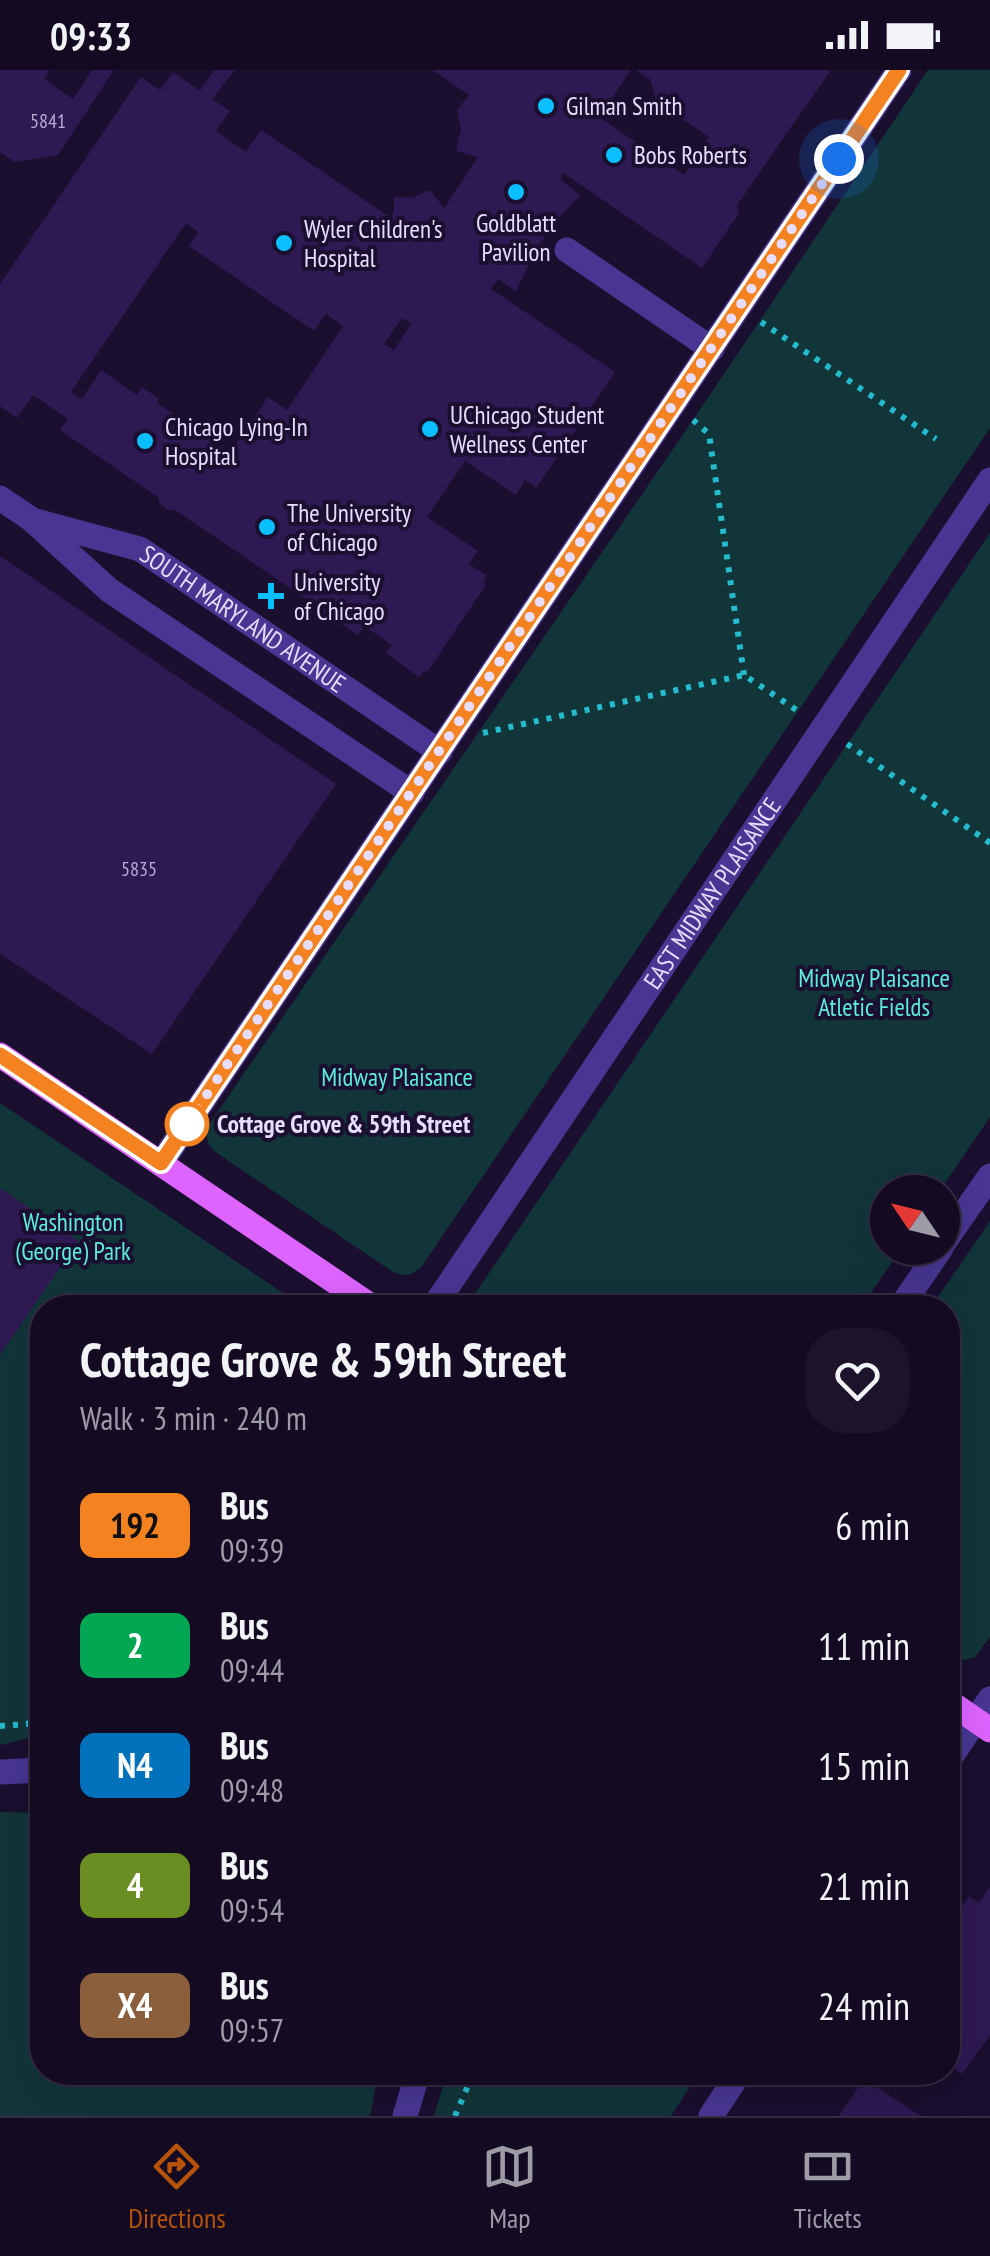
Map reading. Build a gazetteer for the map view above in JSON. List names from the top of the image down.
{
  "streets": {
    "street": ["SOUTH MARYLAND AVENUE", "EAST MIDWAY PLAISANCE"]
  },
  "parks": ["Midway Plaisance Atletic Fields", "Midway Plaisance", "Washington (George) Park"],
  "places": {
    "other": [
      "Gilman Smith",
      "Bobs Roberts",
      "Goldblatt Pavilion",
      "Wyler Children's Hospital",
      "UChicago Student Wellness Center",
      "Chicago Lying-In Hospital",
      "The University of Chicago",
      "Cottage Grove & 59th Street"
    ],
    "health": ["University of Chicago"]
  },
  "lines": ["bus line 192"],
  "house_numbers": ["5841", "5835"],
  "north": "top left",
  "page": {
    "status": "09:33",
    "heading": ["Cottage Grove & 59th Street", "Walk · 3 min · 240 m"],
    "list": [
      {
        "mark": "192",
        "name": "Bus",
        "note": "09:39",
        "value": "6 min"
      },
      {
        "mark": "2",
        "name": "Bus",
        "note": "09:44",
        "value": "11 min"
      },
      {
        "mark": "N4",
        "name": "Bus",
        "note": "09:48",
        "value": "15 min"
      },
      {
        "mark": "4",
        "name": "Bus",
        "note": "09:54",
        "value": "21 min"
      },
      {
        "mark": "X4",
        "name": "Bus",
        "note": "09:57",
        "value": "24 min"
      }
    ],
    "tabs": ["Directions", "Map", "Tickets"]
  }
}
